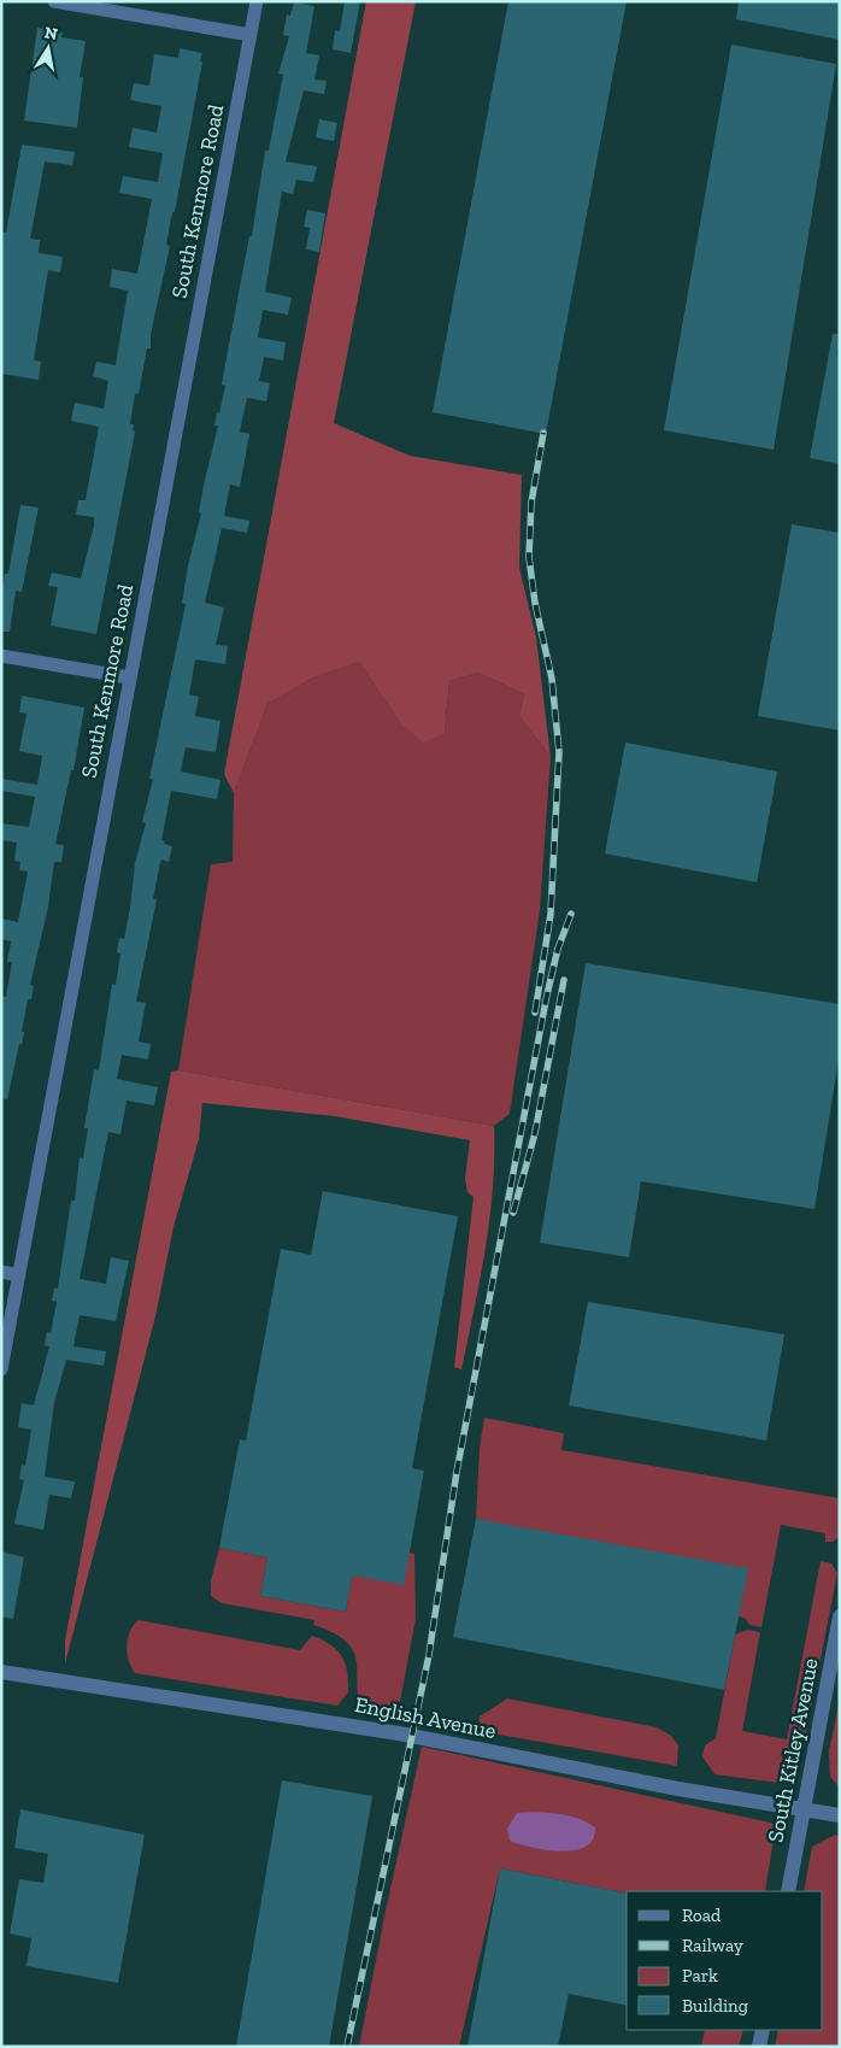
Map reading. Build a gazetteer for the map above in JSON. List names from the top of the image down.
{
  "streets": {
    "street": ["South Kenmore Road", "English Avenue", "South Kitley Avenue"]
  },
  "crossings": [
    ["English Avenue", "South Kitley Avenue"]
  ],
  "legend": [
    "Road",
    "Railway",
    "Park",
    "Building"
  ],
  "north": "top"
}
